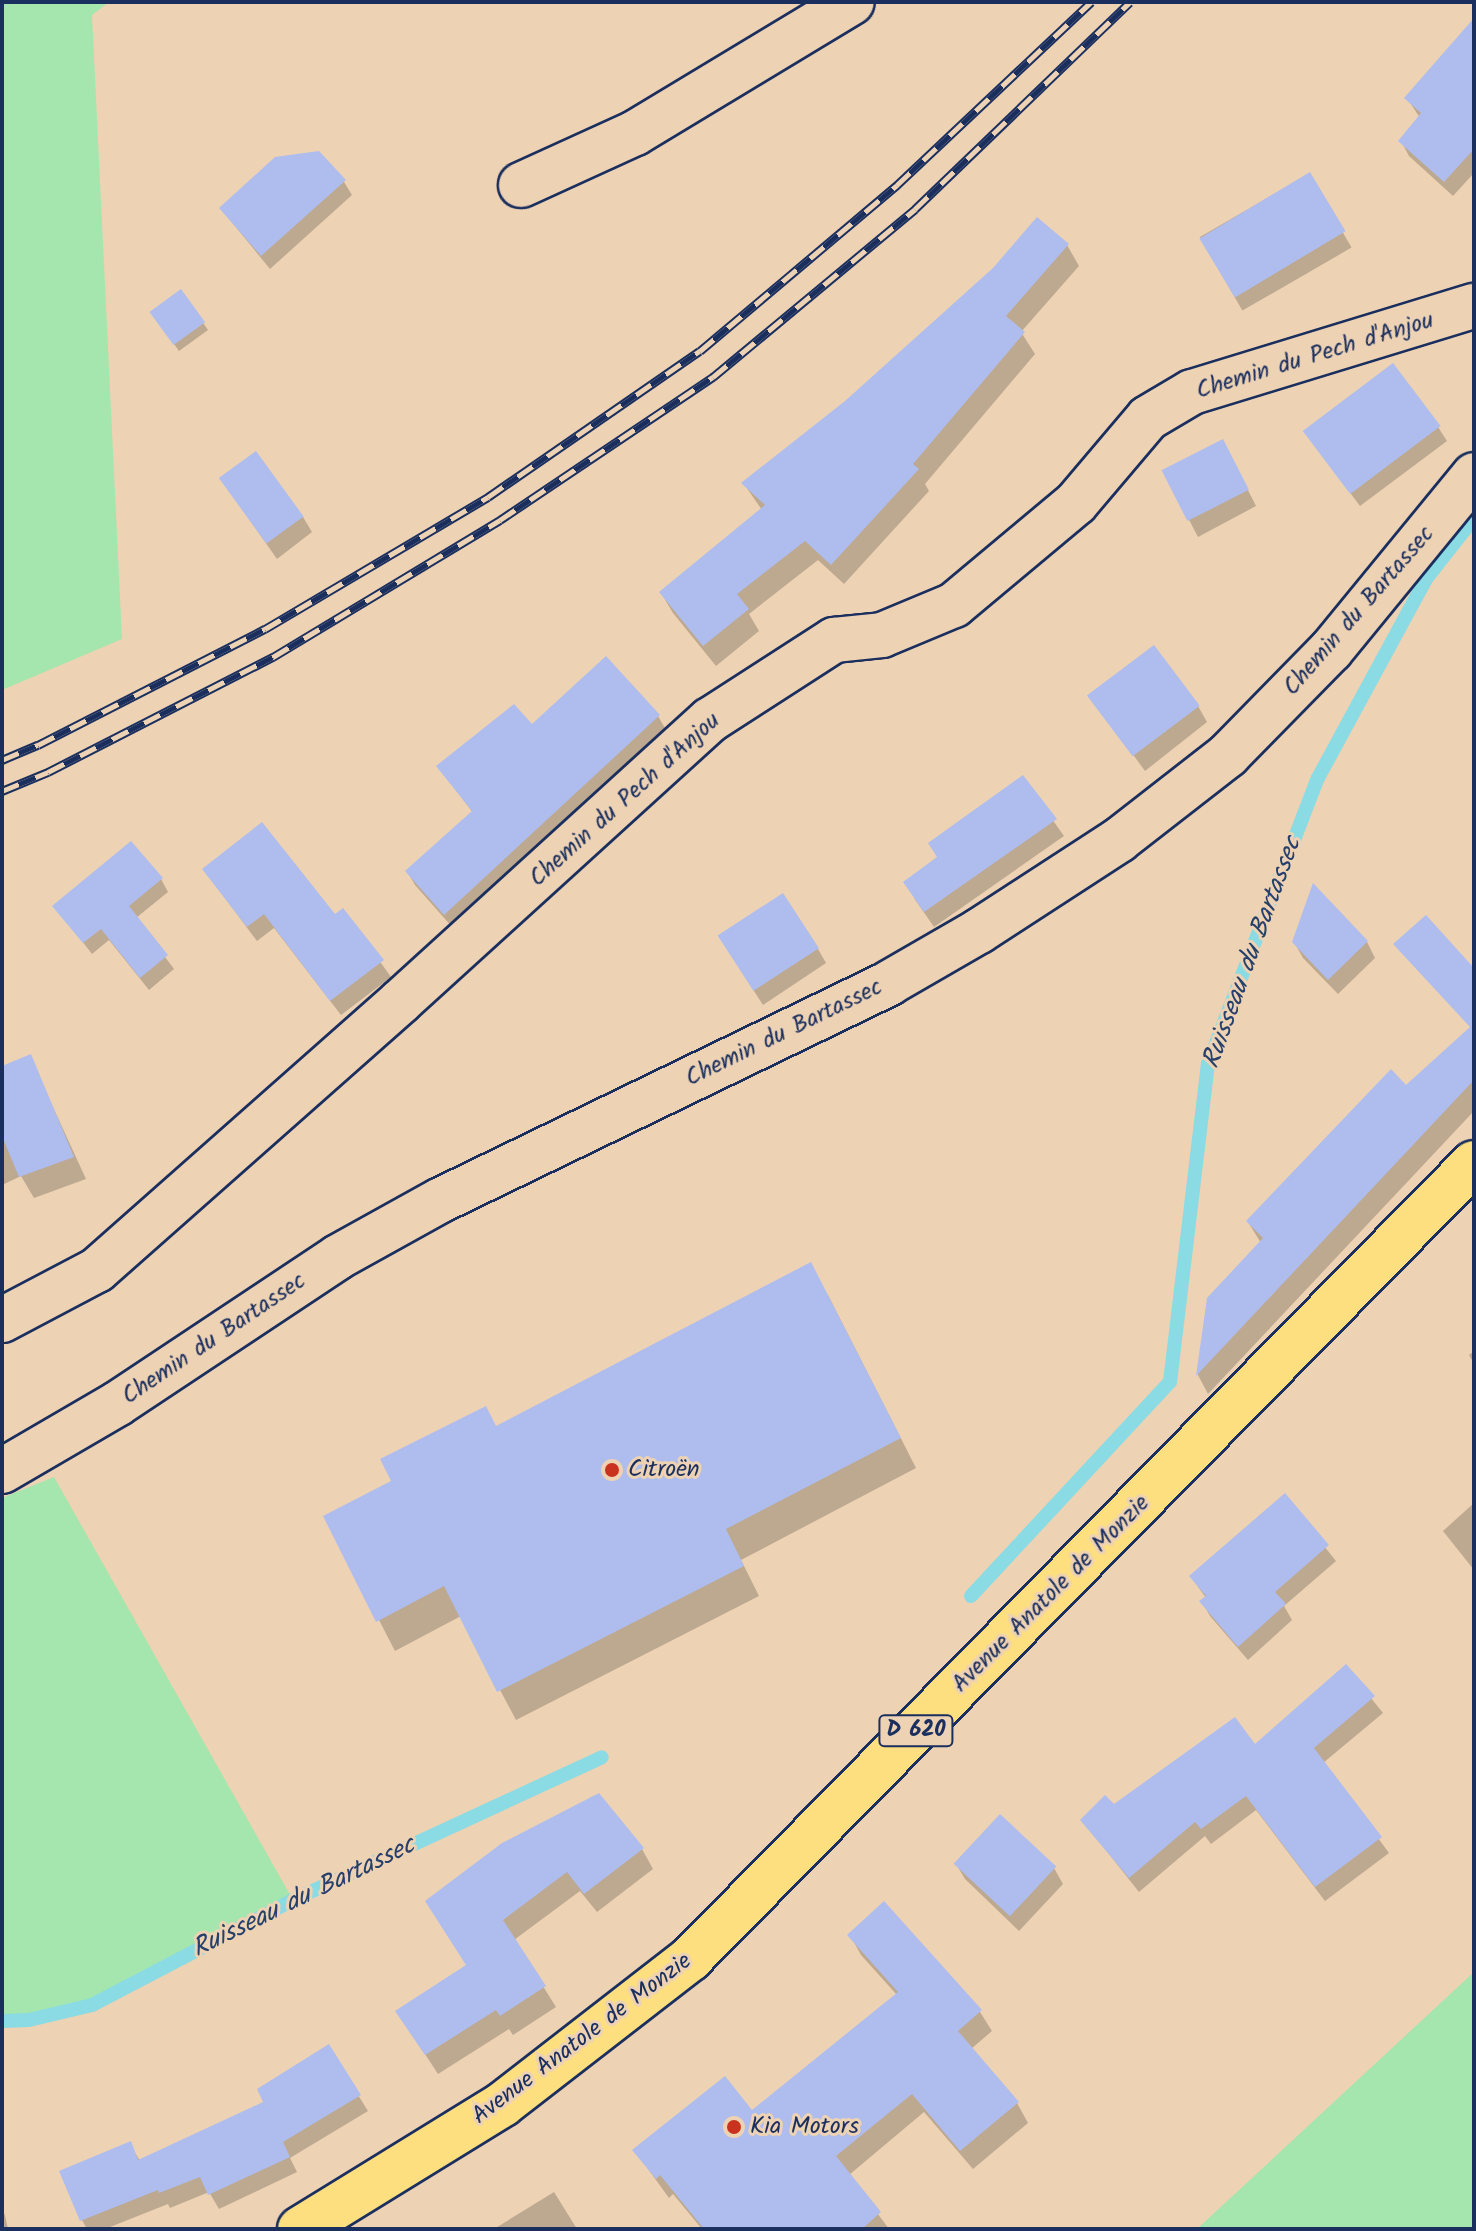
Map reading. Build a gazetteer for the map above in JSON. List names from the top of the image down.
{
  "streets": {
    "main road": ["Avenue Anatole de Monzie", "D 620"],
    "street": ["Chemin du Pech d'Anjou", "Chemin du Bartassec"]
  },
  "water": ["Ruisseau du Bartassec"],
  "places": ["Citroën", "Kia Motors"]
}
